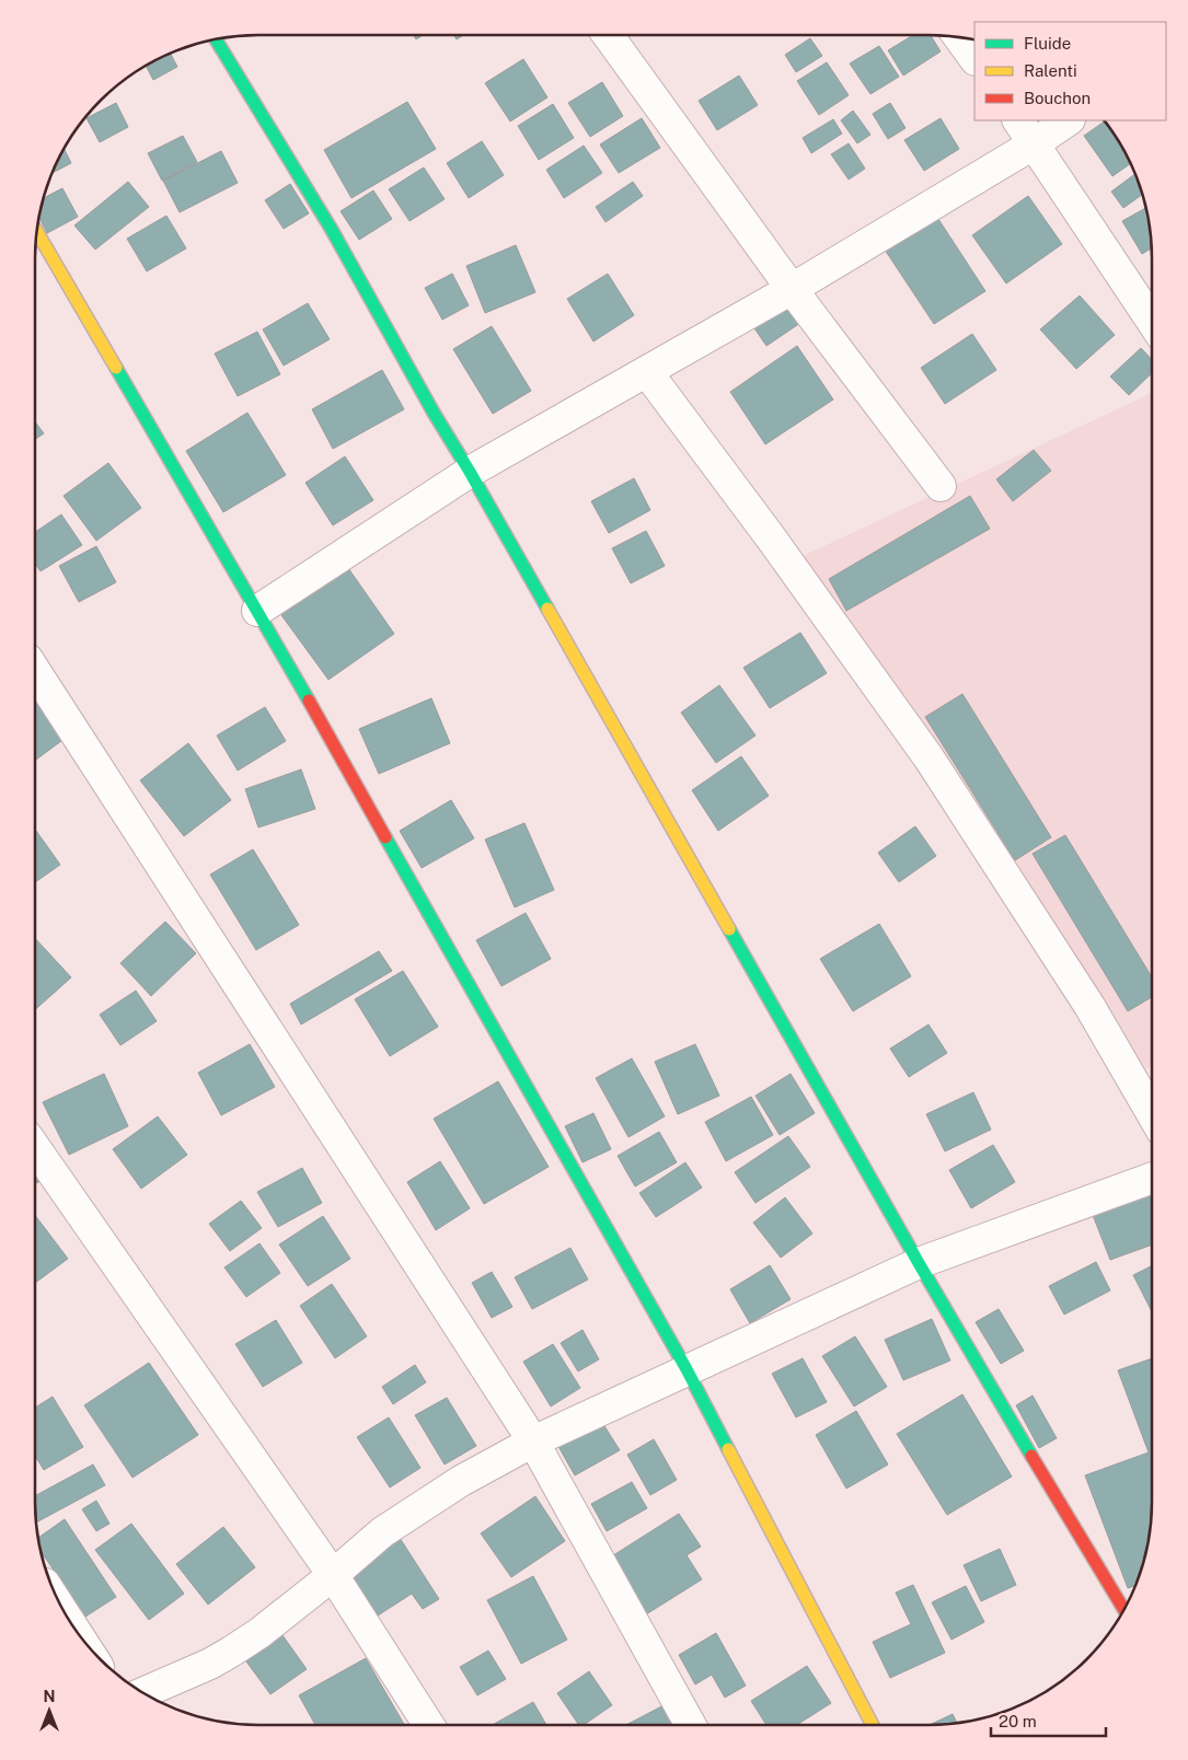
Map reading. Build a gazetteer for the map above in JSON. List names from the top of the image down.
{
  "legend": ["Fluide", "Ralenti", "Bouchon"],
  "scale_bar": "20 m",
  "north": "top"
}
